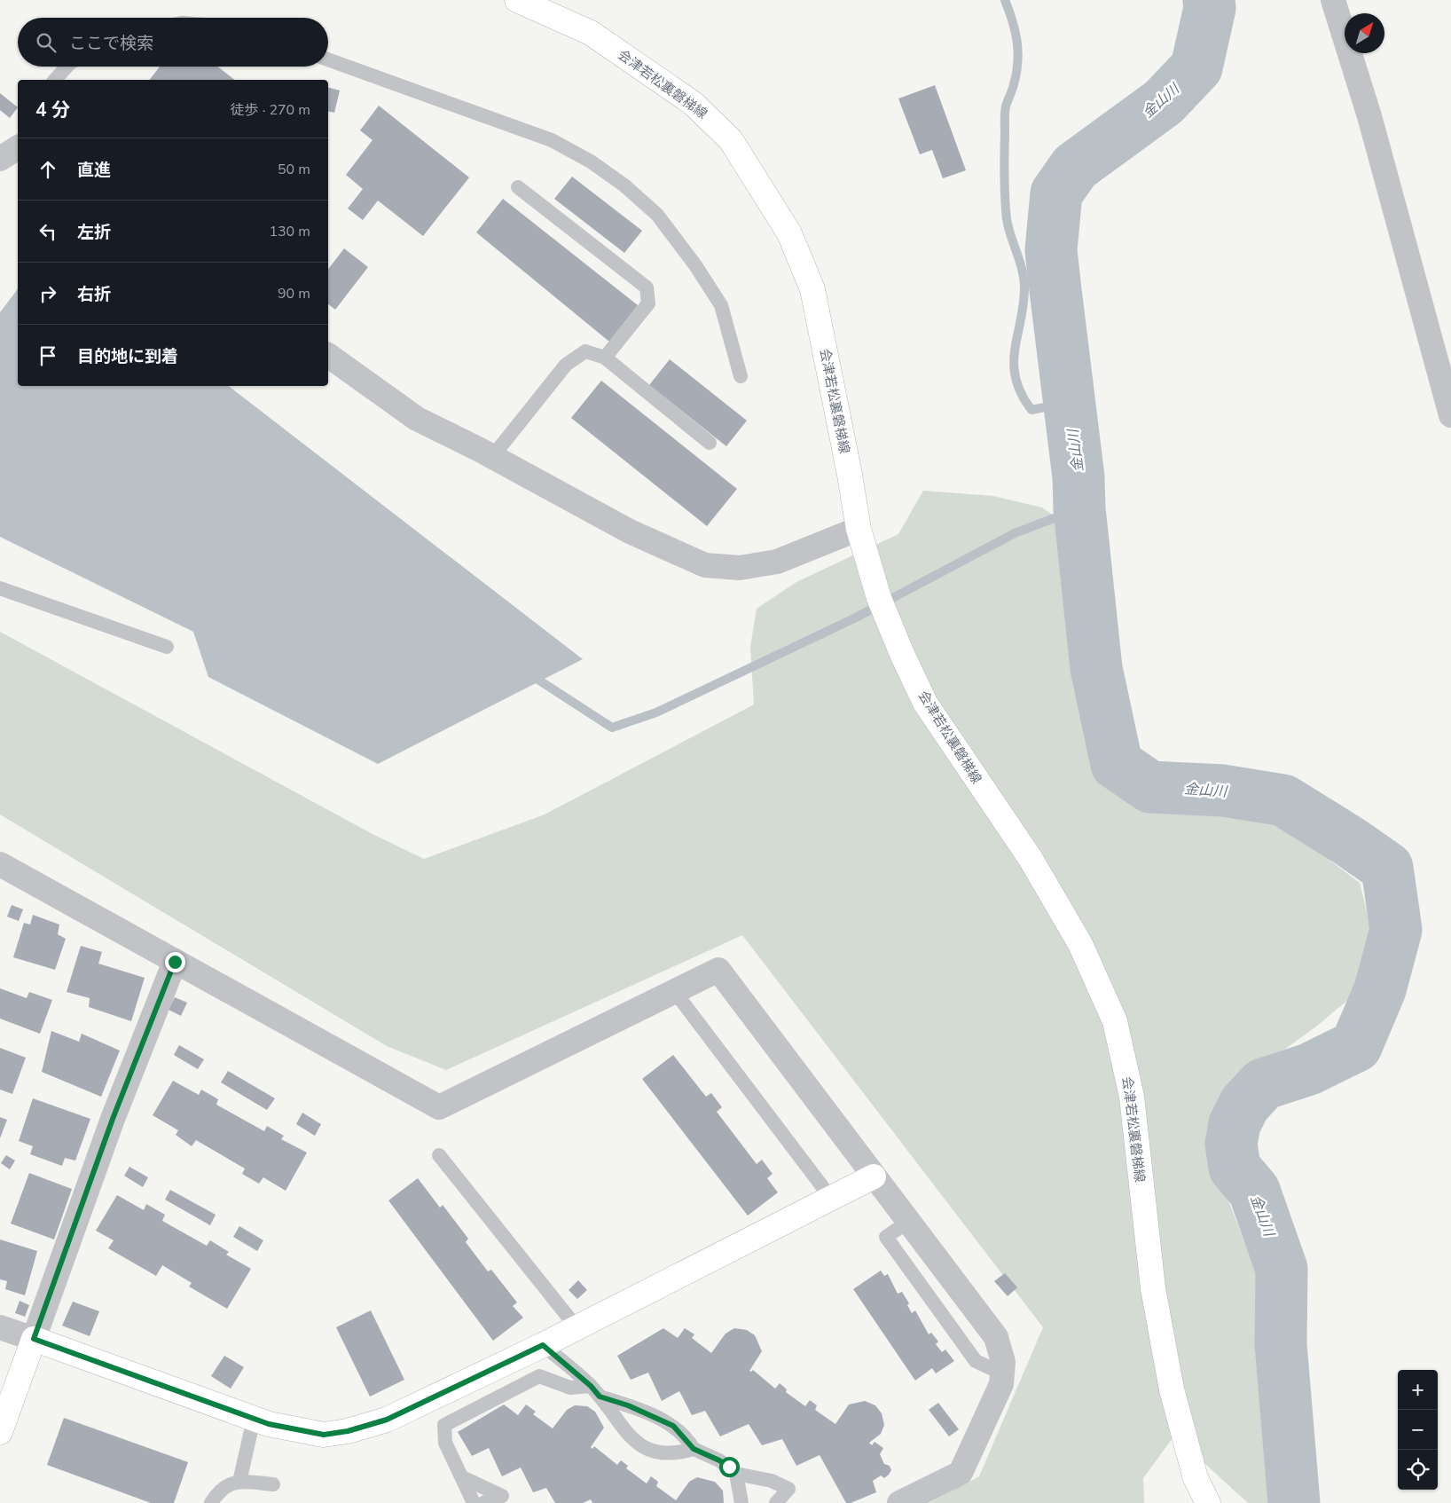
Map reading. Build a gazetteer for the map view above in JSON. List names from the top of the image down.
{
  "streets": {
    "main road": ["会津若松裏磐梯線"]
  },
  "water": ["金山川"],
  "north": "top right",
  "page": {
    "search": "ここで検索",
    "heading": ["4 分", "徒歩 · 270 m"],
    "list": [
      ["直進", "50 m"],
      ["左折", "130 m"],
      ["右折", "90 m"],
      "目的地に到着"
    ],
    "map_buttons": ["+", "−"]
  }
}
